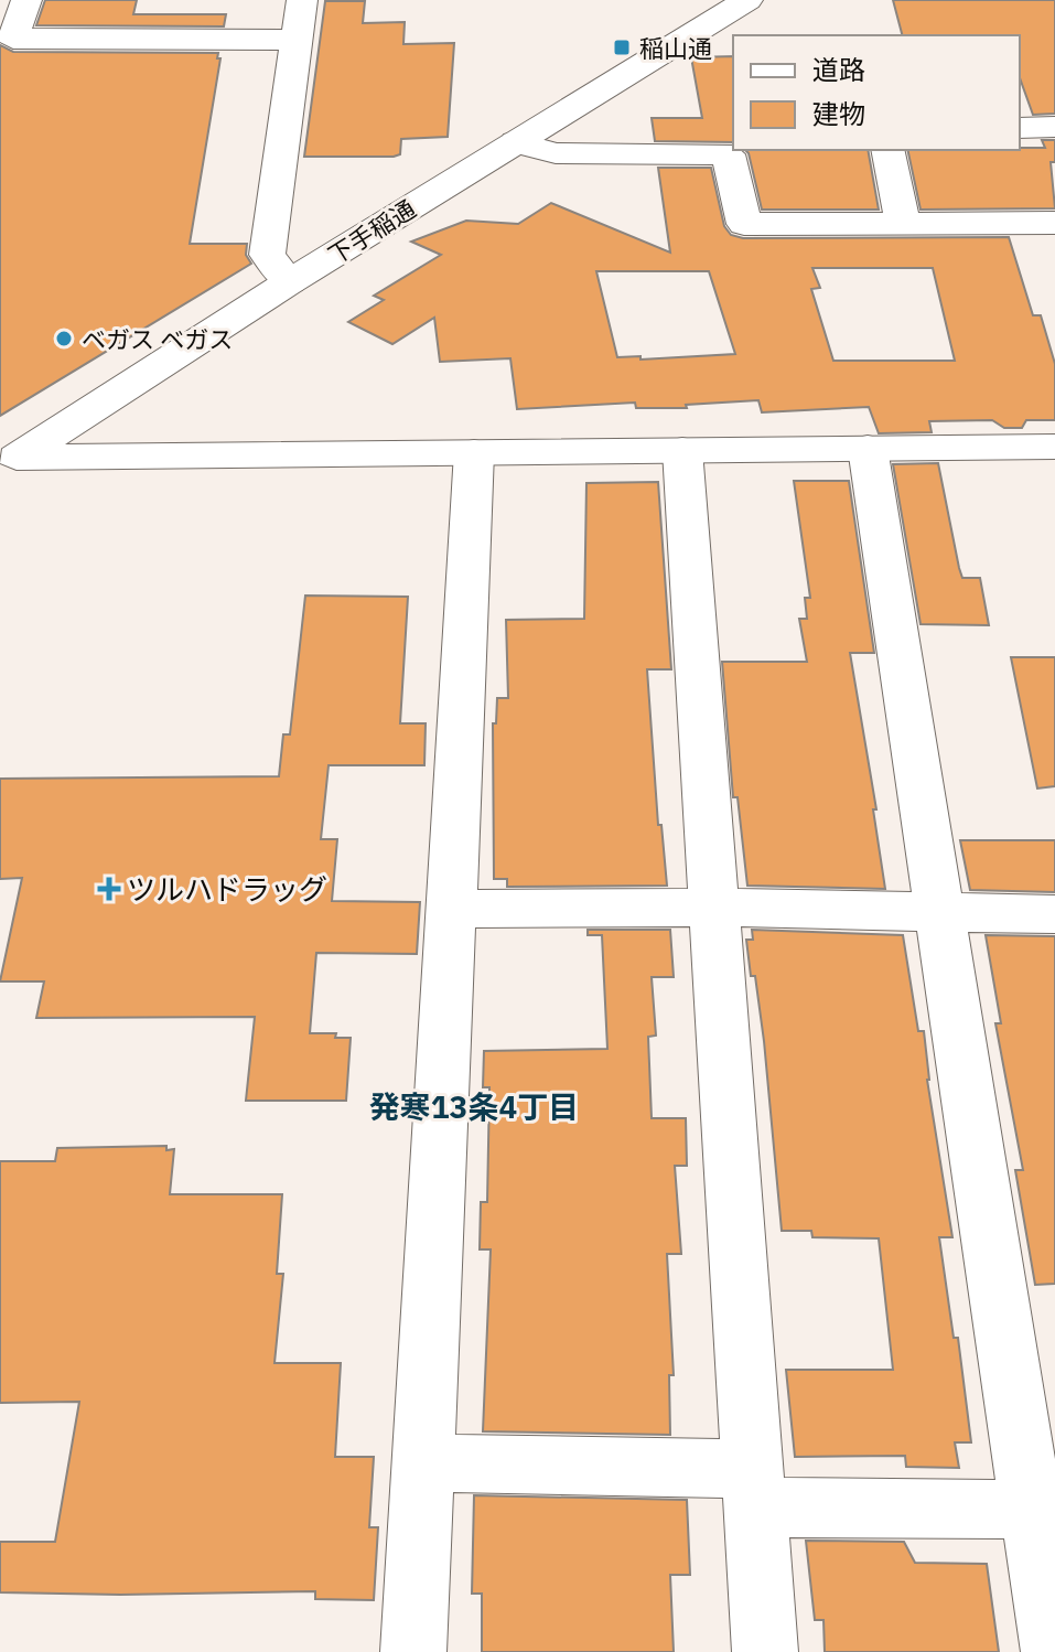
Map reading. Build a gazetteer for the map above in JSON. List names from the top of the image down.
{
  "streets": {
    "street": ["下手稲通"]
  },
  "districts": ["発寒13条4丁目"],
  "places": {
    "transit": ["稲山通"],
    "other": ["ベガス ベガス"],
    "health": ["ツルハドラッグ"]
  },
  "legend": ["道路", "建物"]
}
